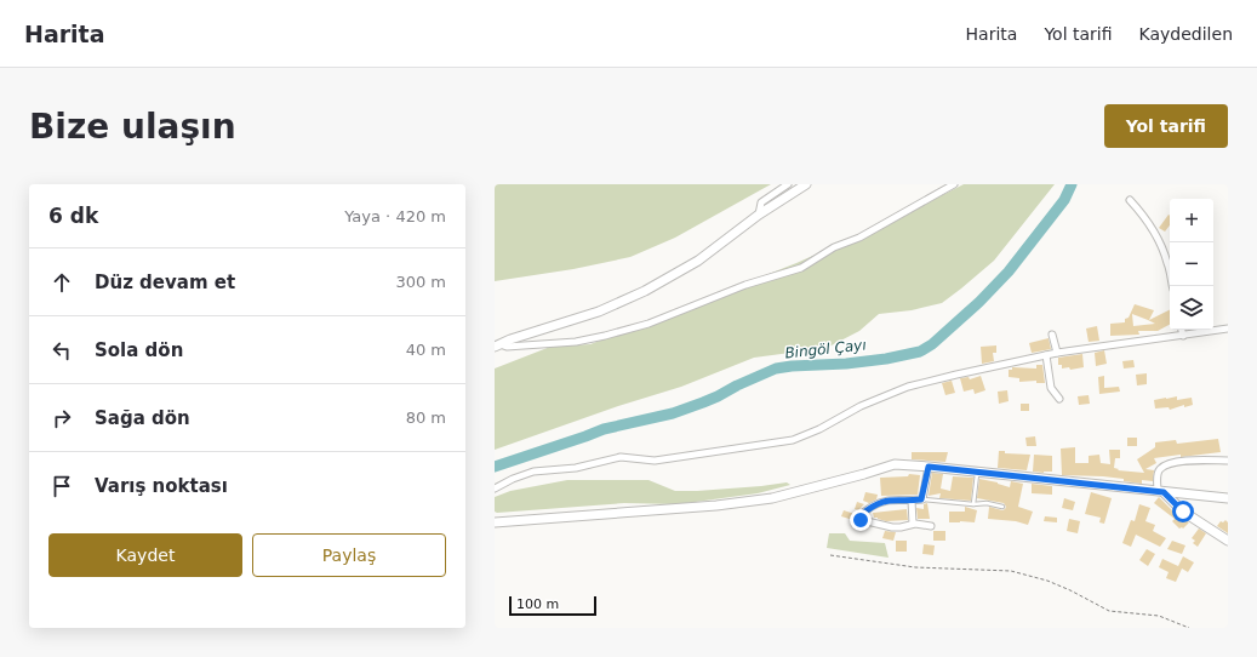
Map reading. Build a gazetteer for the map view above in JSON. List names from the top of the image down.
{
  "water": ["Bingöl Çayı"],
  "scale_bar": "100 m",
  "page": {
    "header": "Harita",
    "nav": ["Harita", "Yol tarifi", "Kaydedilen"],
    "buttons": [
      "Yol tarifi",
      ["Kaydet", "Paylaş"]
    ],
    "title": "Bize ulaşın",
    "heading": ["6 dk", "Yaya · 420 m"],
    "map_buttons": ["+", "−"],
    "list": [
      ["Düz devam et", "300 m"],
      ["Sola dön", "40 m"],
      ["Sağa dön", "80 m"],
      "Varış noktası"
    ],
    "scale": "100 m"
  }
}
